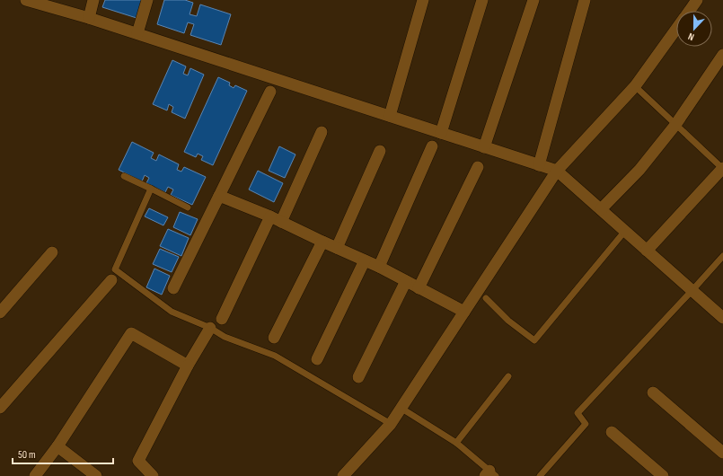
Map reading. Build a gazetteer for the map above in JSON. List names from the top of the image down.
{
  "scale_bar": "50 m",
  "north": "bottom"
}
